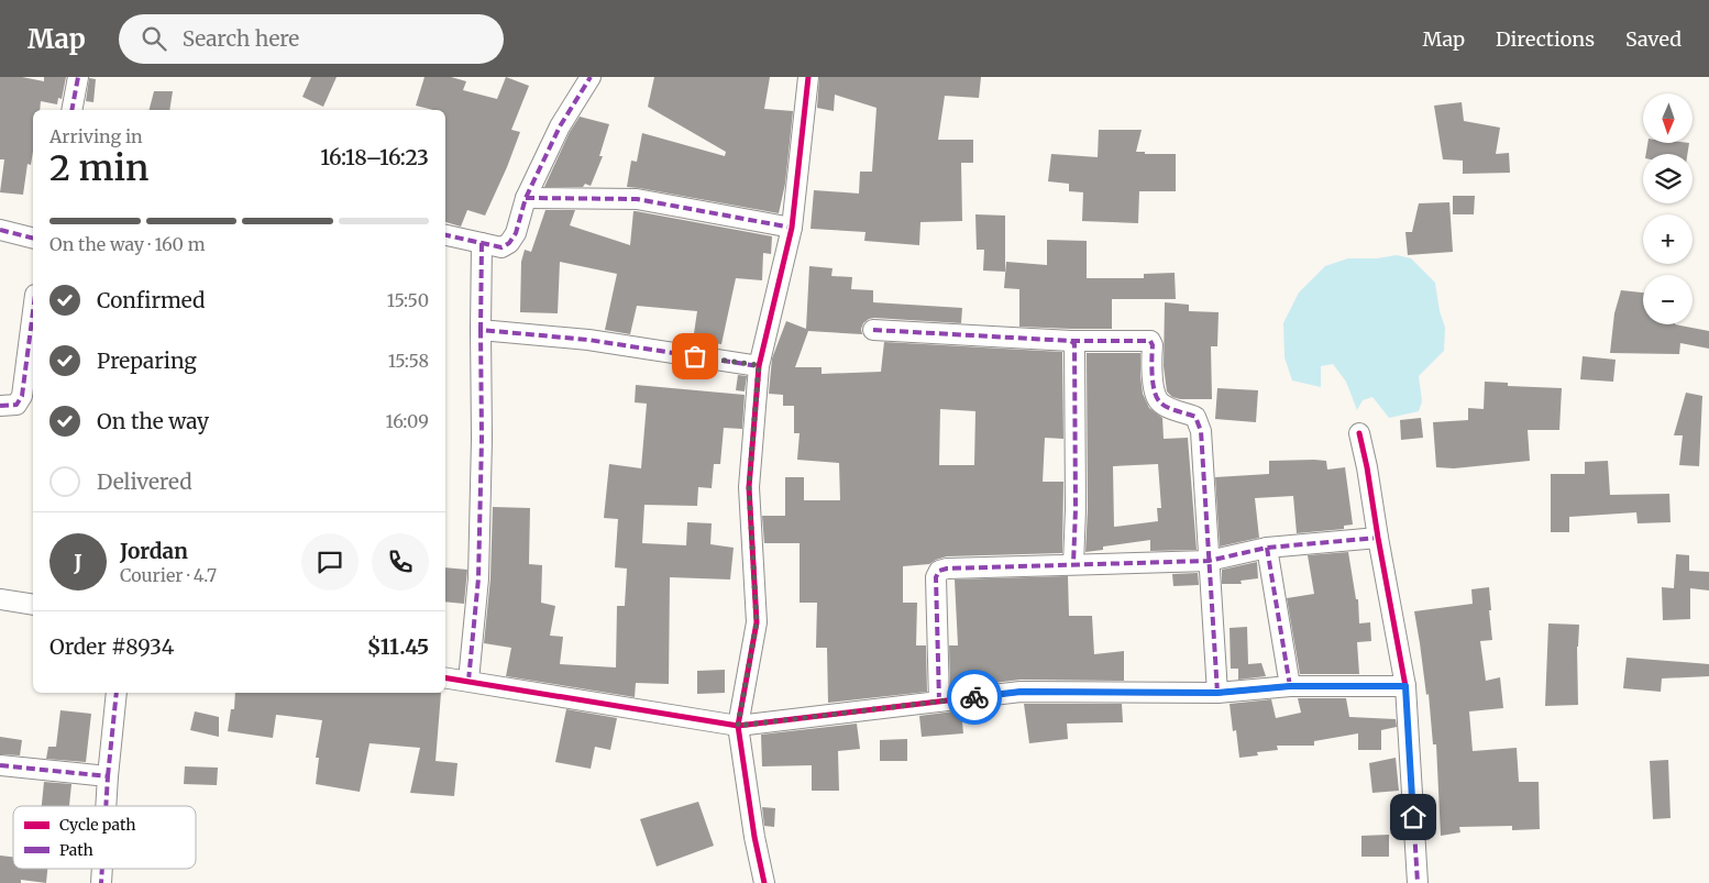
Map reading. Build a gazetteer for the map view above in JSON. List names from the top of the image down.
{
  "legend": ["Cycle path", "Path"],
  "north": "bottom",
  "page": {
    "header": "Map",
    "search": "Search here",
    "nav": ["Map", "Directions", "Saved"],
    "map_buttons": ["+", "−"],
    "heading": ["2 min", "Arriving in", "16:18–16:23"],
    "panel": [
      "Jordan",
      "Courier · 4.7",
      "Order #8934",
      "$11.45"
    ],
    "bar": "On the way · 160 m",
    "list": [
      ["Confirmed", "15:50"],
      ["Preparing", "15:58"],
      ["On the way", "16:09"],
      "Delivered"
    ],
    "round": "J"
  }
}
